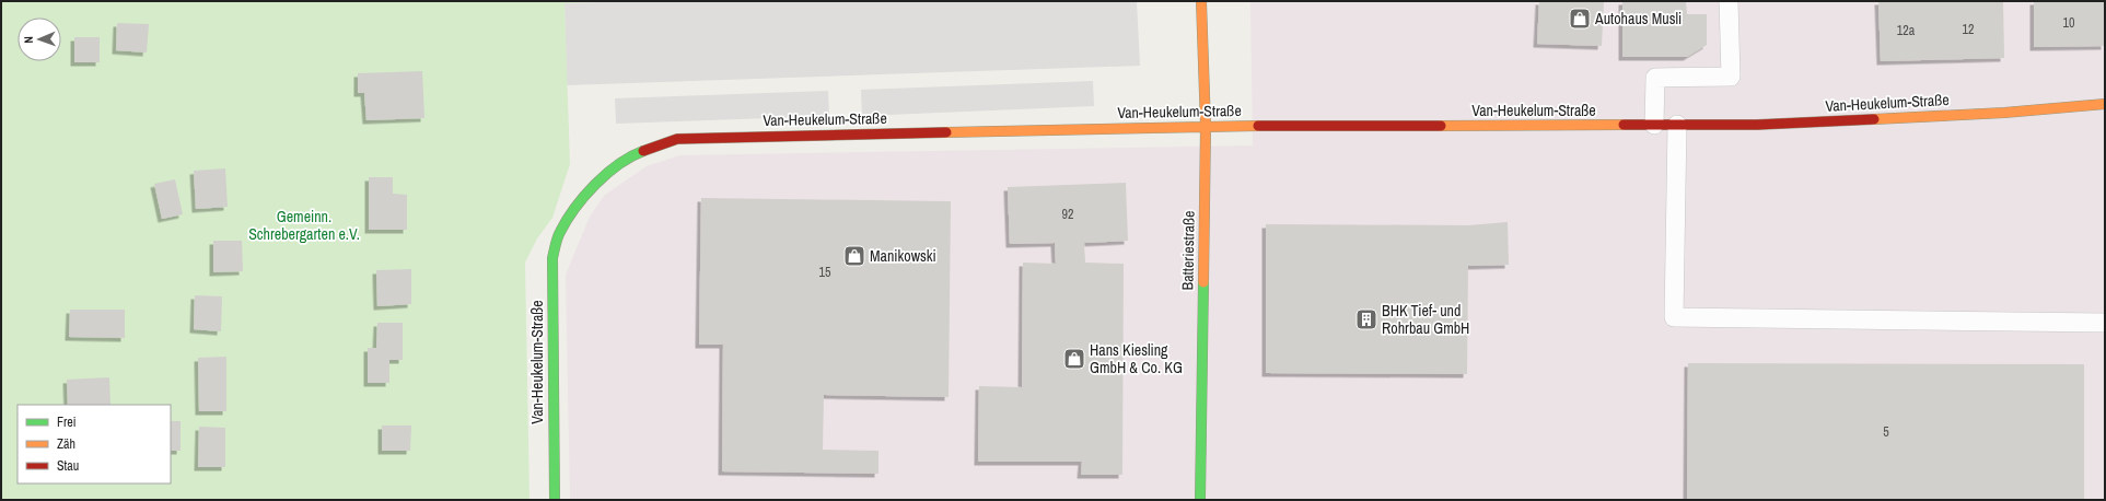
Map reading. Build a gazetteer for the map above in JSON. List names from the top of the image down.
{
  "streets": {
    "street": ["Van-Heukelum-Straße", "Batteriestraße"]
  },
  "crossings": [
    ["Van-Heukelum-Straße", "Batteriestraße"]
  ],
  "parks": ["Gemeinn. Schrebergarten e.V."],
  "places": {
    "shop": ["Autohaus Musli", "Manikowski", "Hans Kiesling GmbH & Co. KG"],
    "building": ["BHK Tief- und Rohrbau GmbH"]
  },
  "house_numbers": [
    "10",
    "12",
    "12a",
    "92",
    "15",
    "5"
  ],
  "legend": ["Frei", "Zäh", "Stau"],
  "north": "left"
}
